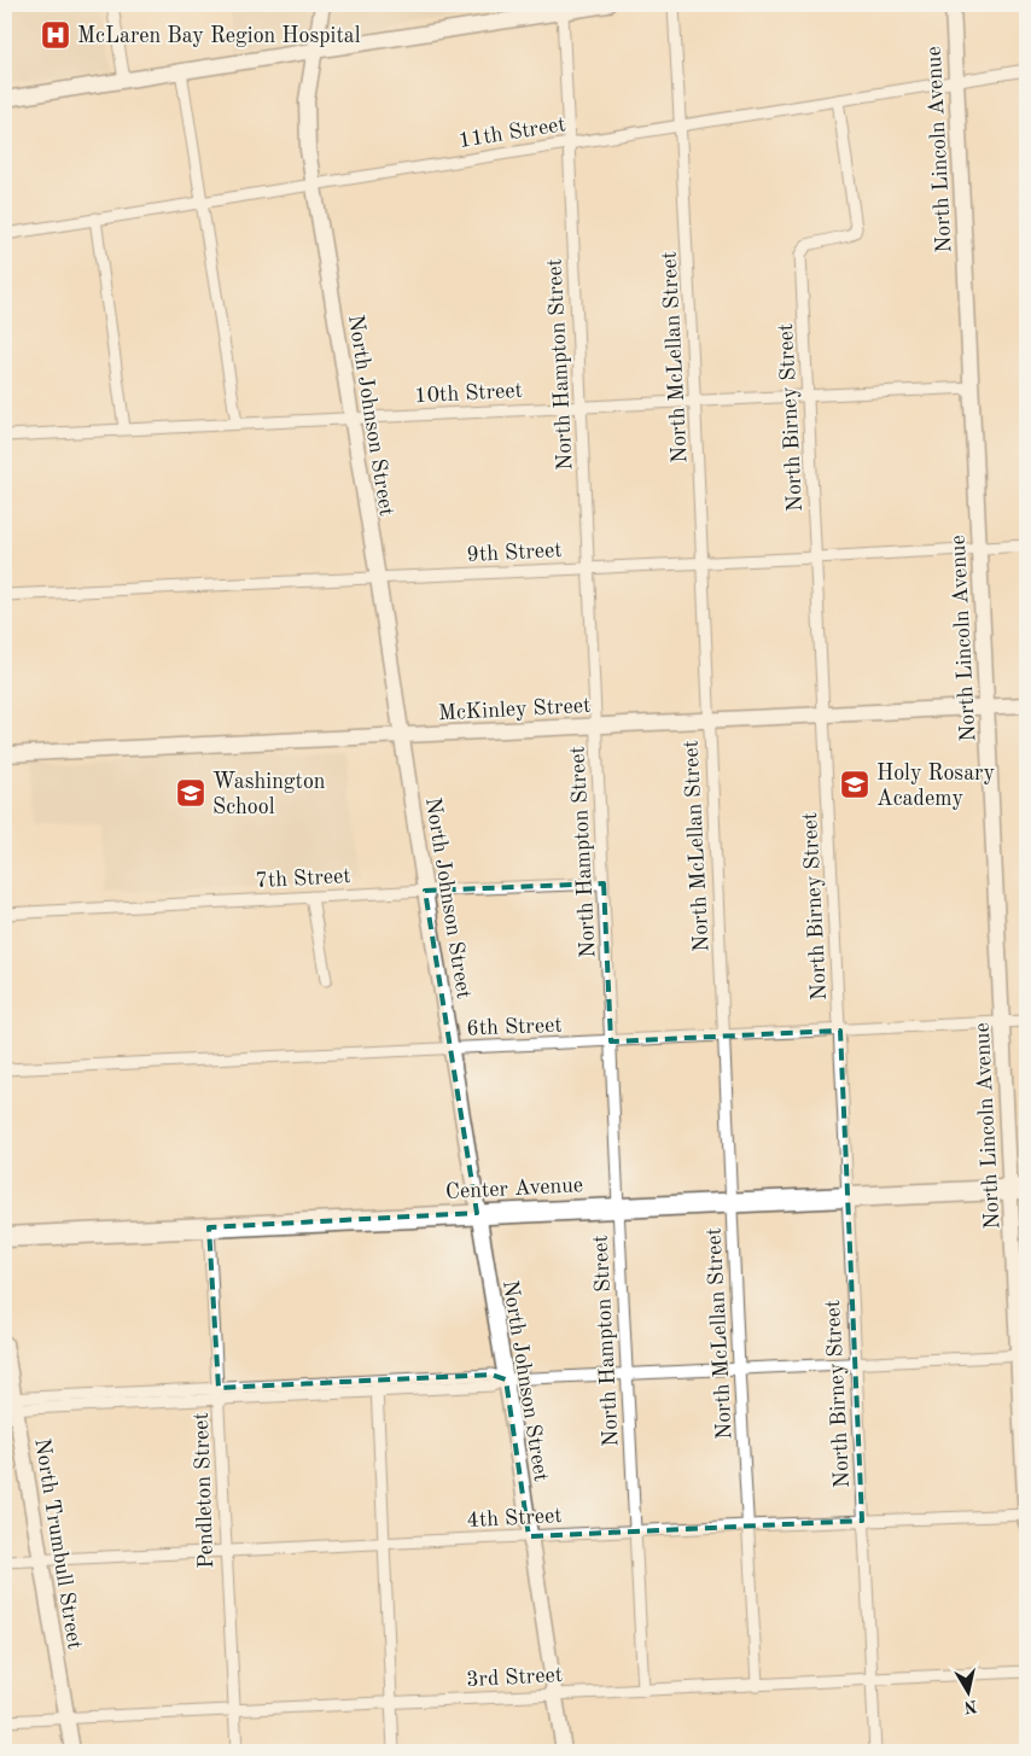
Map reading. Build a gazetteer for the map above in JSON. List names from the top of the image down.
{
  "streets": {
    "highway": ["Center Avenue"],
    "street": [
      "11th Street",
      "North Lincoln Avenue",
      "North McLellan Street",
      "North Hampton Street",
      "10th Street",
      "North Johnson Street",
      "North Birney Street",
      "9th Street",
      "McKinley Street",
      "7th Street",
      "6th Street",
      "Pendleton Street",
      "4th Street",
      "North Trumbull Street",
      "3rd Street"
    ]
  },
  "crossings": [
    ["11th Street", "North Lincoln Avenue"],
    ["11th Street", "North McLellan Street"],
    ["11th Street", "North Hampton Street"],
    ["11th Street", "North Johnson Street"],
    ["11th Street", "North Birney Street"],
    ["North Lincoln Avenue", "10th Street"],
    ["North Lincoln Avenue", "9th Street"],
    ["North Lincoln Avenue", "McKinley Street"],
    ["North Lincoln Avenue", "6th Street"],
    ["North Lincoln Avenue", "Center Avenue"],
    ["North Lincoln Avenue", "4th Street"],
    ["North McLellan Street", "10th Street"],
    ["North McLellan Street", "9th Street"],
    ["North McLellan Street", "McKinley Street"],
    ["North McLellan Street", "6th Street"],
    ["North McLellan Street", "Center Avenue"],
    ["North McLellan Street", "4th Street"],
    ["North McLellan Street", "3rd Street"],
    ["North Hampton Street", "10th Street"],
    ["North Hampton Street", "9th Street"],
    ["North Hampton Street", "McKinley Street"],
    ["North Hampton Street", "7th Street"],
    ["North Hampton Street", "6th Street"],
    ["North Hampton Street", "Center Avenue"],
    ["North Hampton Street", "4th Street"],
    ["North Hampton Street", "3rd Street"],
    ["10th Street", "North Johnson Street"],
    ["10th Street", "North Birney Street"],
    ["North Johnson Street", "9th Street"],
    ["North Johnson Street", "McKinley Street"],
    ["North Johnson Street", "7th Street"],
    ["North Johnson Street", "6th Street"],
    ["North Johnson Street", "Center Avenue"],
    ["North Johnson Street", "4th Street"],
    ["North Johnson Street", "3rd Street"],
    ["North Birney Street", "9th Street"],
    ["North Birney Street", "McKinley Street"],
    ["North Birney Street", "6th Street"],
    ["North Birney Street", "Center Avenue"],
    ["North Birney Street", "4th Street"],
    ["North Birney Street", "3rd Street"],
    ["Center Avenue", "Pendleton Street"],
    ["Pendleton Street", "4th Street"],
    ["Pendleton Street", "3rd Street"],
    ["4th Street", "North Trumbull Street"],
    ["North Trumbull Street", "3rd Street"]
  ],
  "places": {
    "hospital": ["McLaren Bay Region Hospital"],
    "school or university": ["Holy Rosary Academy", "Washington School"]
  },
  "north": "bottom"
}
